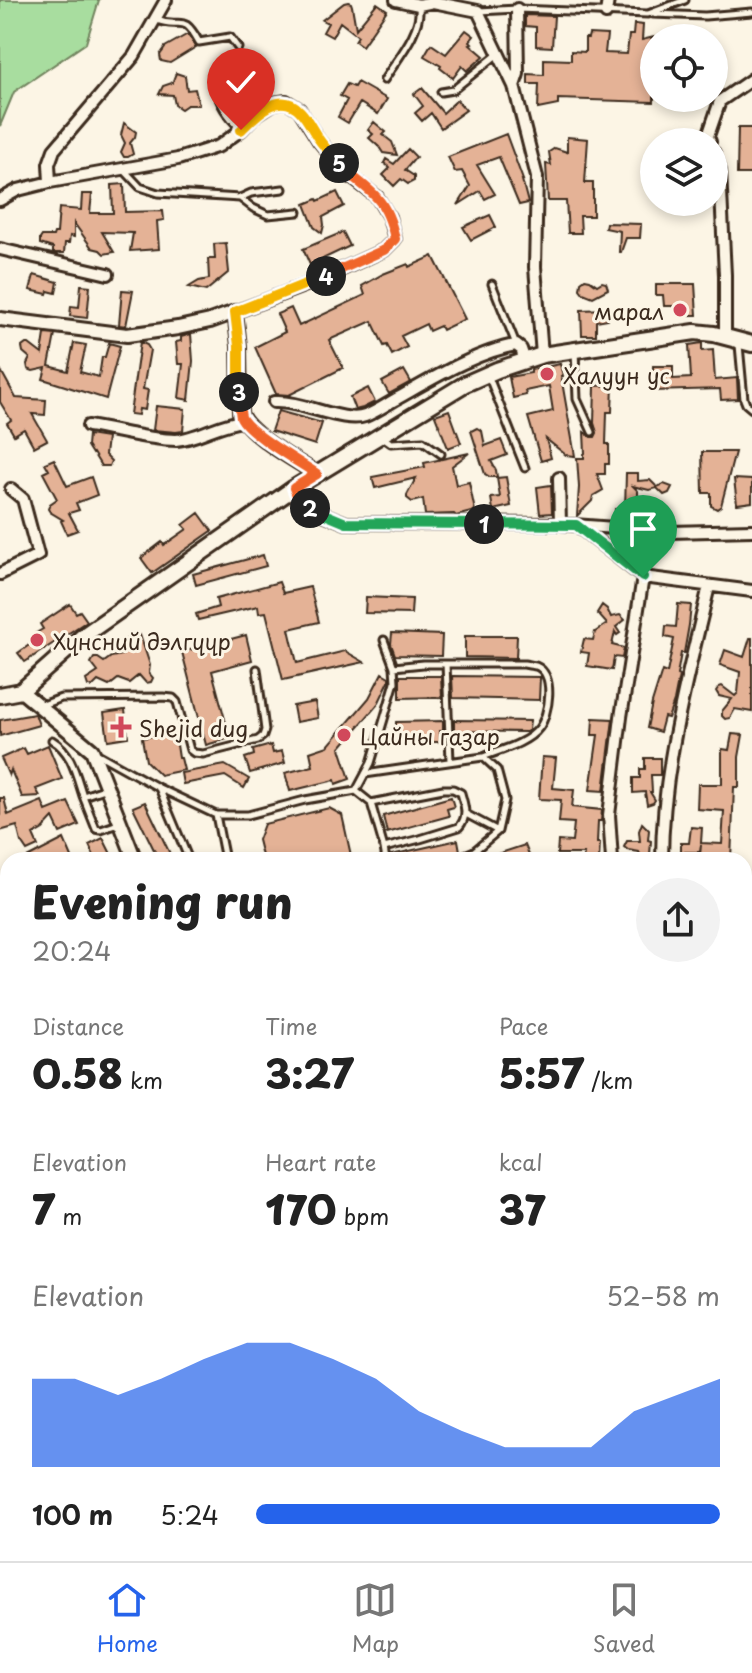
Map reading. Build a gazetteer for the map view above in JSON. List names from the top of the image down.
{
  "places": {
    "other": [
      "марал",
      "Халуун ус",
      "Хүнсний дэлгүүр",
      "Цайны газар"
    ],
    "health": ["Shejid dug"]
  },
  "page": {
    "pins": [
      "5",
      "4",
      "3",
      "2",
      "1"
    ],
    "heading": ["Evening run", "20:24"],
    "stats": [
      ["Distance", "0.58 km"],
      ["Time", "3:27"],
      ["Pace", "5:57 /km"],
      ["Elevation", "7 m"],
      ["Heart rate", "170 bpm"],
      ["kcal", "37"]
    ],
    "chart": ["Elevation", "52–58 m"],
    "list": [
      {
        "name": "100 m",
        "note": "5:24"
      }
    ],
    "tabs": ["Home", "Map", "Saved"]
  }
}
